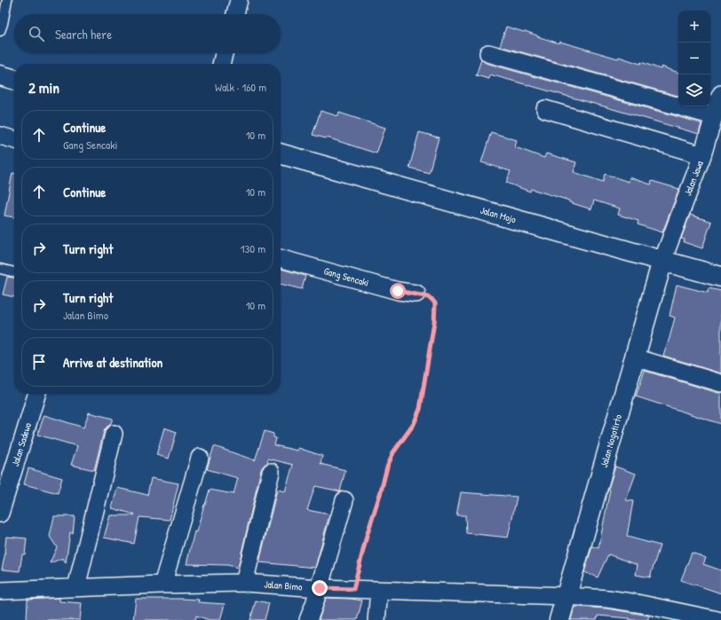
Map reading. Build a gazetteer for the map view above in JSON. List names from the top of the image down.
{
  "streets": {
    "street": [
      "Jalan Jawa",
      "Jalan Mojo",
      "Gang Sencaki",
      "Jalan Nogotirto",
      "Jalan Sadewo",
      "Jalan Bimo"
    ]
  },
  "crossings": [
    ["Jalan Jawa", "Jalan Mojo"],
    ["Jalan Jawa", "Jalan Nogotirto"],
    ["Jalan Mojo", "Jalan Nogotirto"],
    ["Jalan Nogotirto", "Jalan Bimo"]
  ],
  "page": {
    "map_buttons": ["+", "−"],
    "search": "Search here",
    "heading": ["2 min", "Walk · 160 m"],
    "list": [
      ["Continue", "Gang Sencaki", "10 m"],
      ["Continue", "10 m"],
      ["Turn right", "130 m"],
      ["Turn right", "Jalan Bimo", "10 m"],
      "Arrive at destination"
    ]
  }
}
